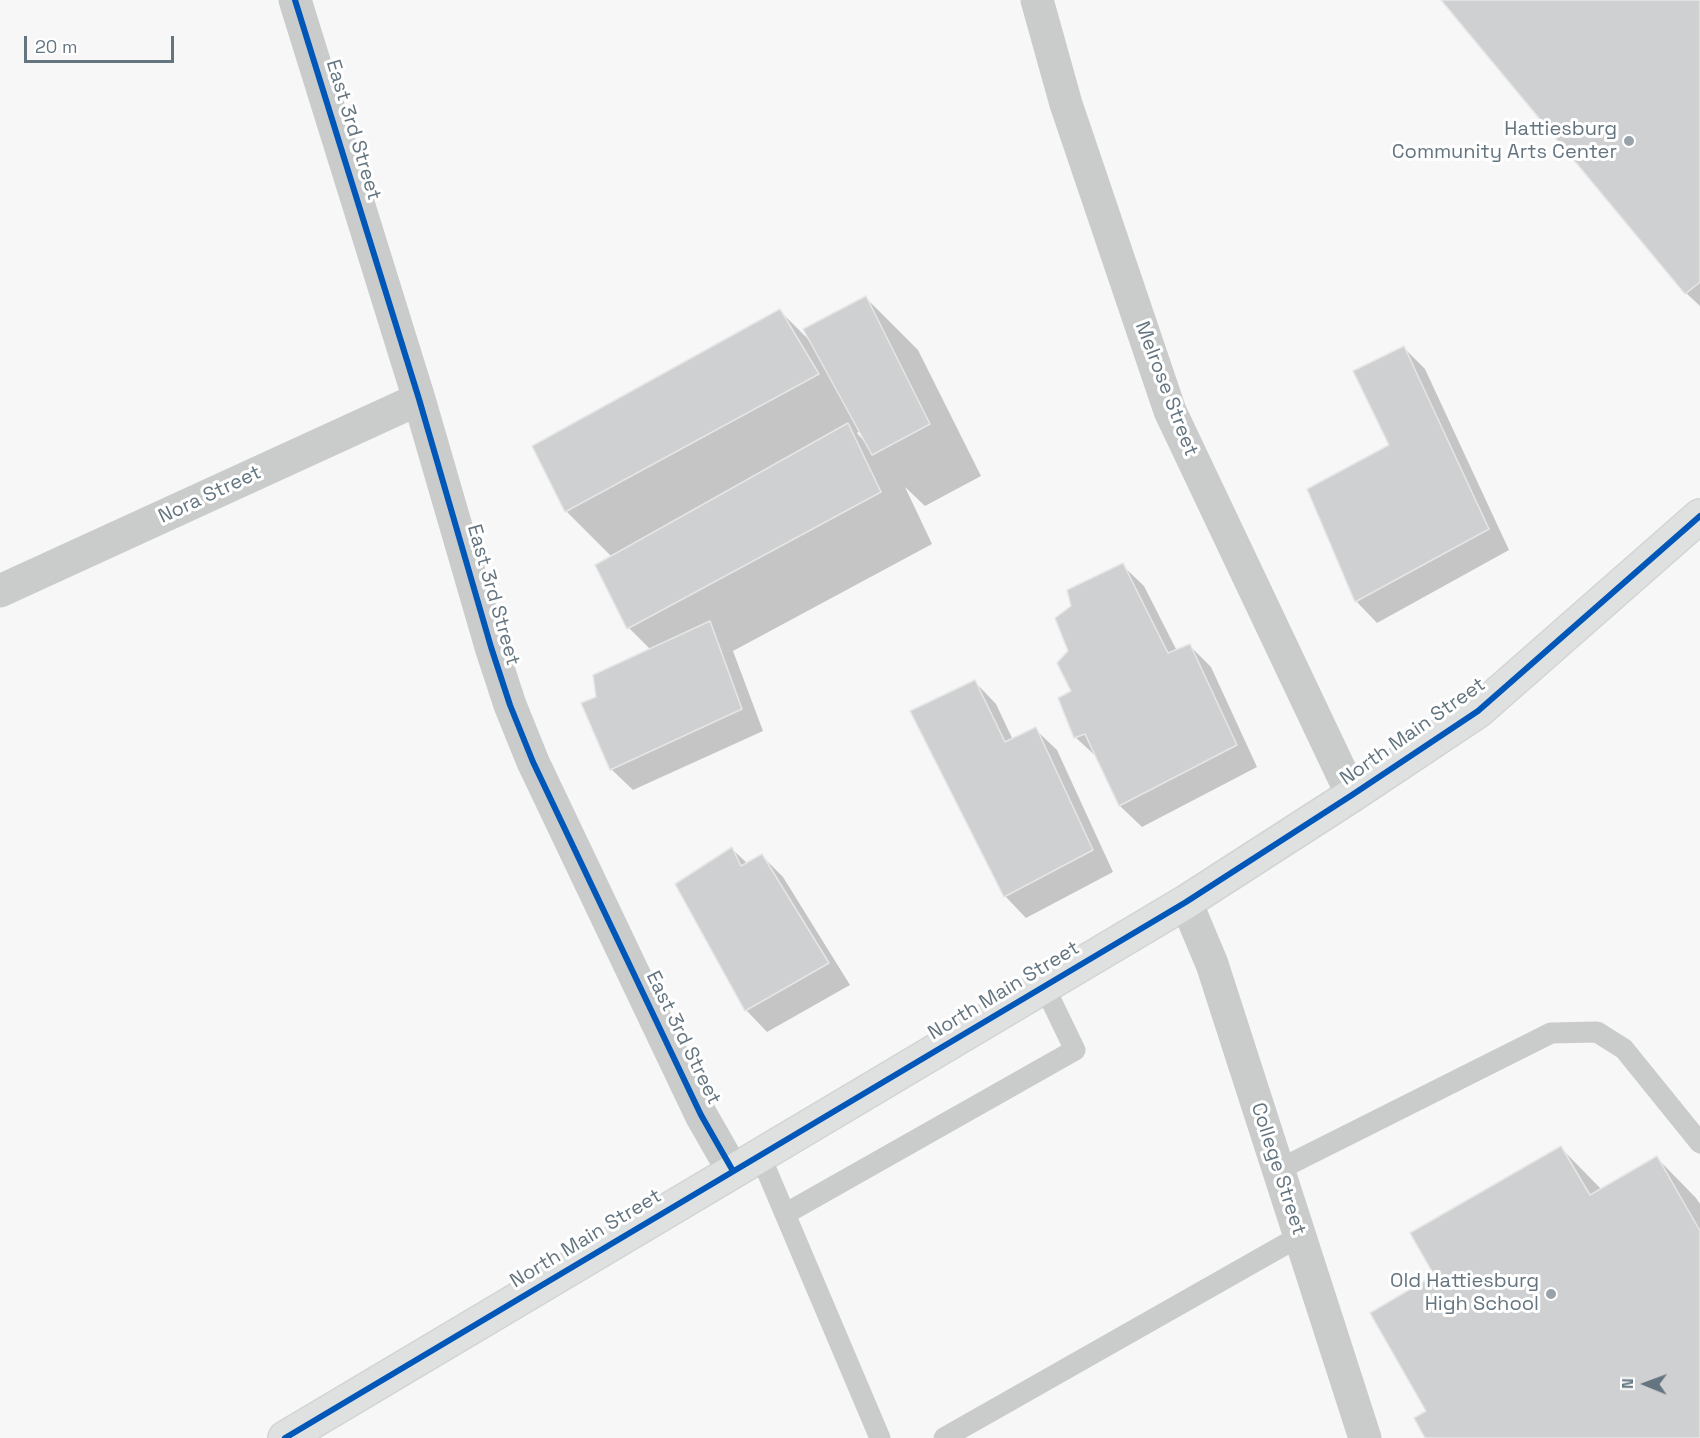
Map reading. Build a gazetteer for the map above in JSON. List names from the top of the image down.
{
  "streets": {
    "main road": ["North Main Street"],
    "street": [
      "East 3rd Street",
      "Melrose Street",
      "Nora Street",
      "College Street"
    ]
  },
  "crossings": [
    ["East 3rd Street", "Nora Street"],
    ["East 3rd Street", "North Main Street"],
    ["Melrose Street", "North Main Street"],
    ["North Main Street", "College Street"]
  ],
  "places": ["Hattiesburg Community Arts Center", "Old Hattiesburg High School"],
  "scale_bar": "20 m",
  "north": "left"
}
